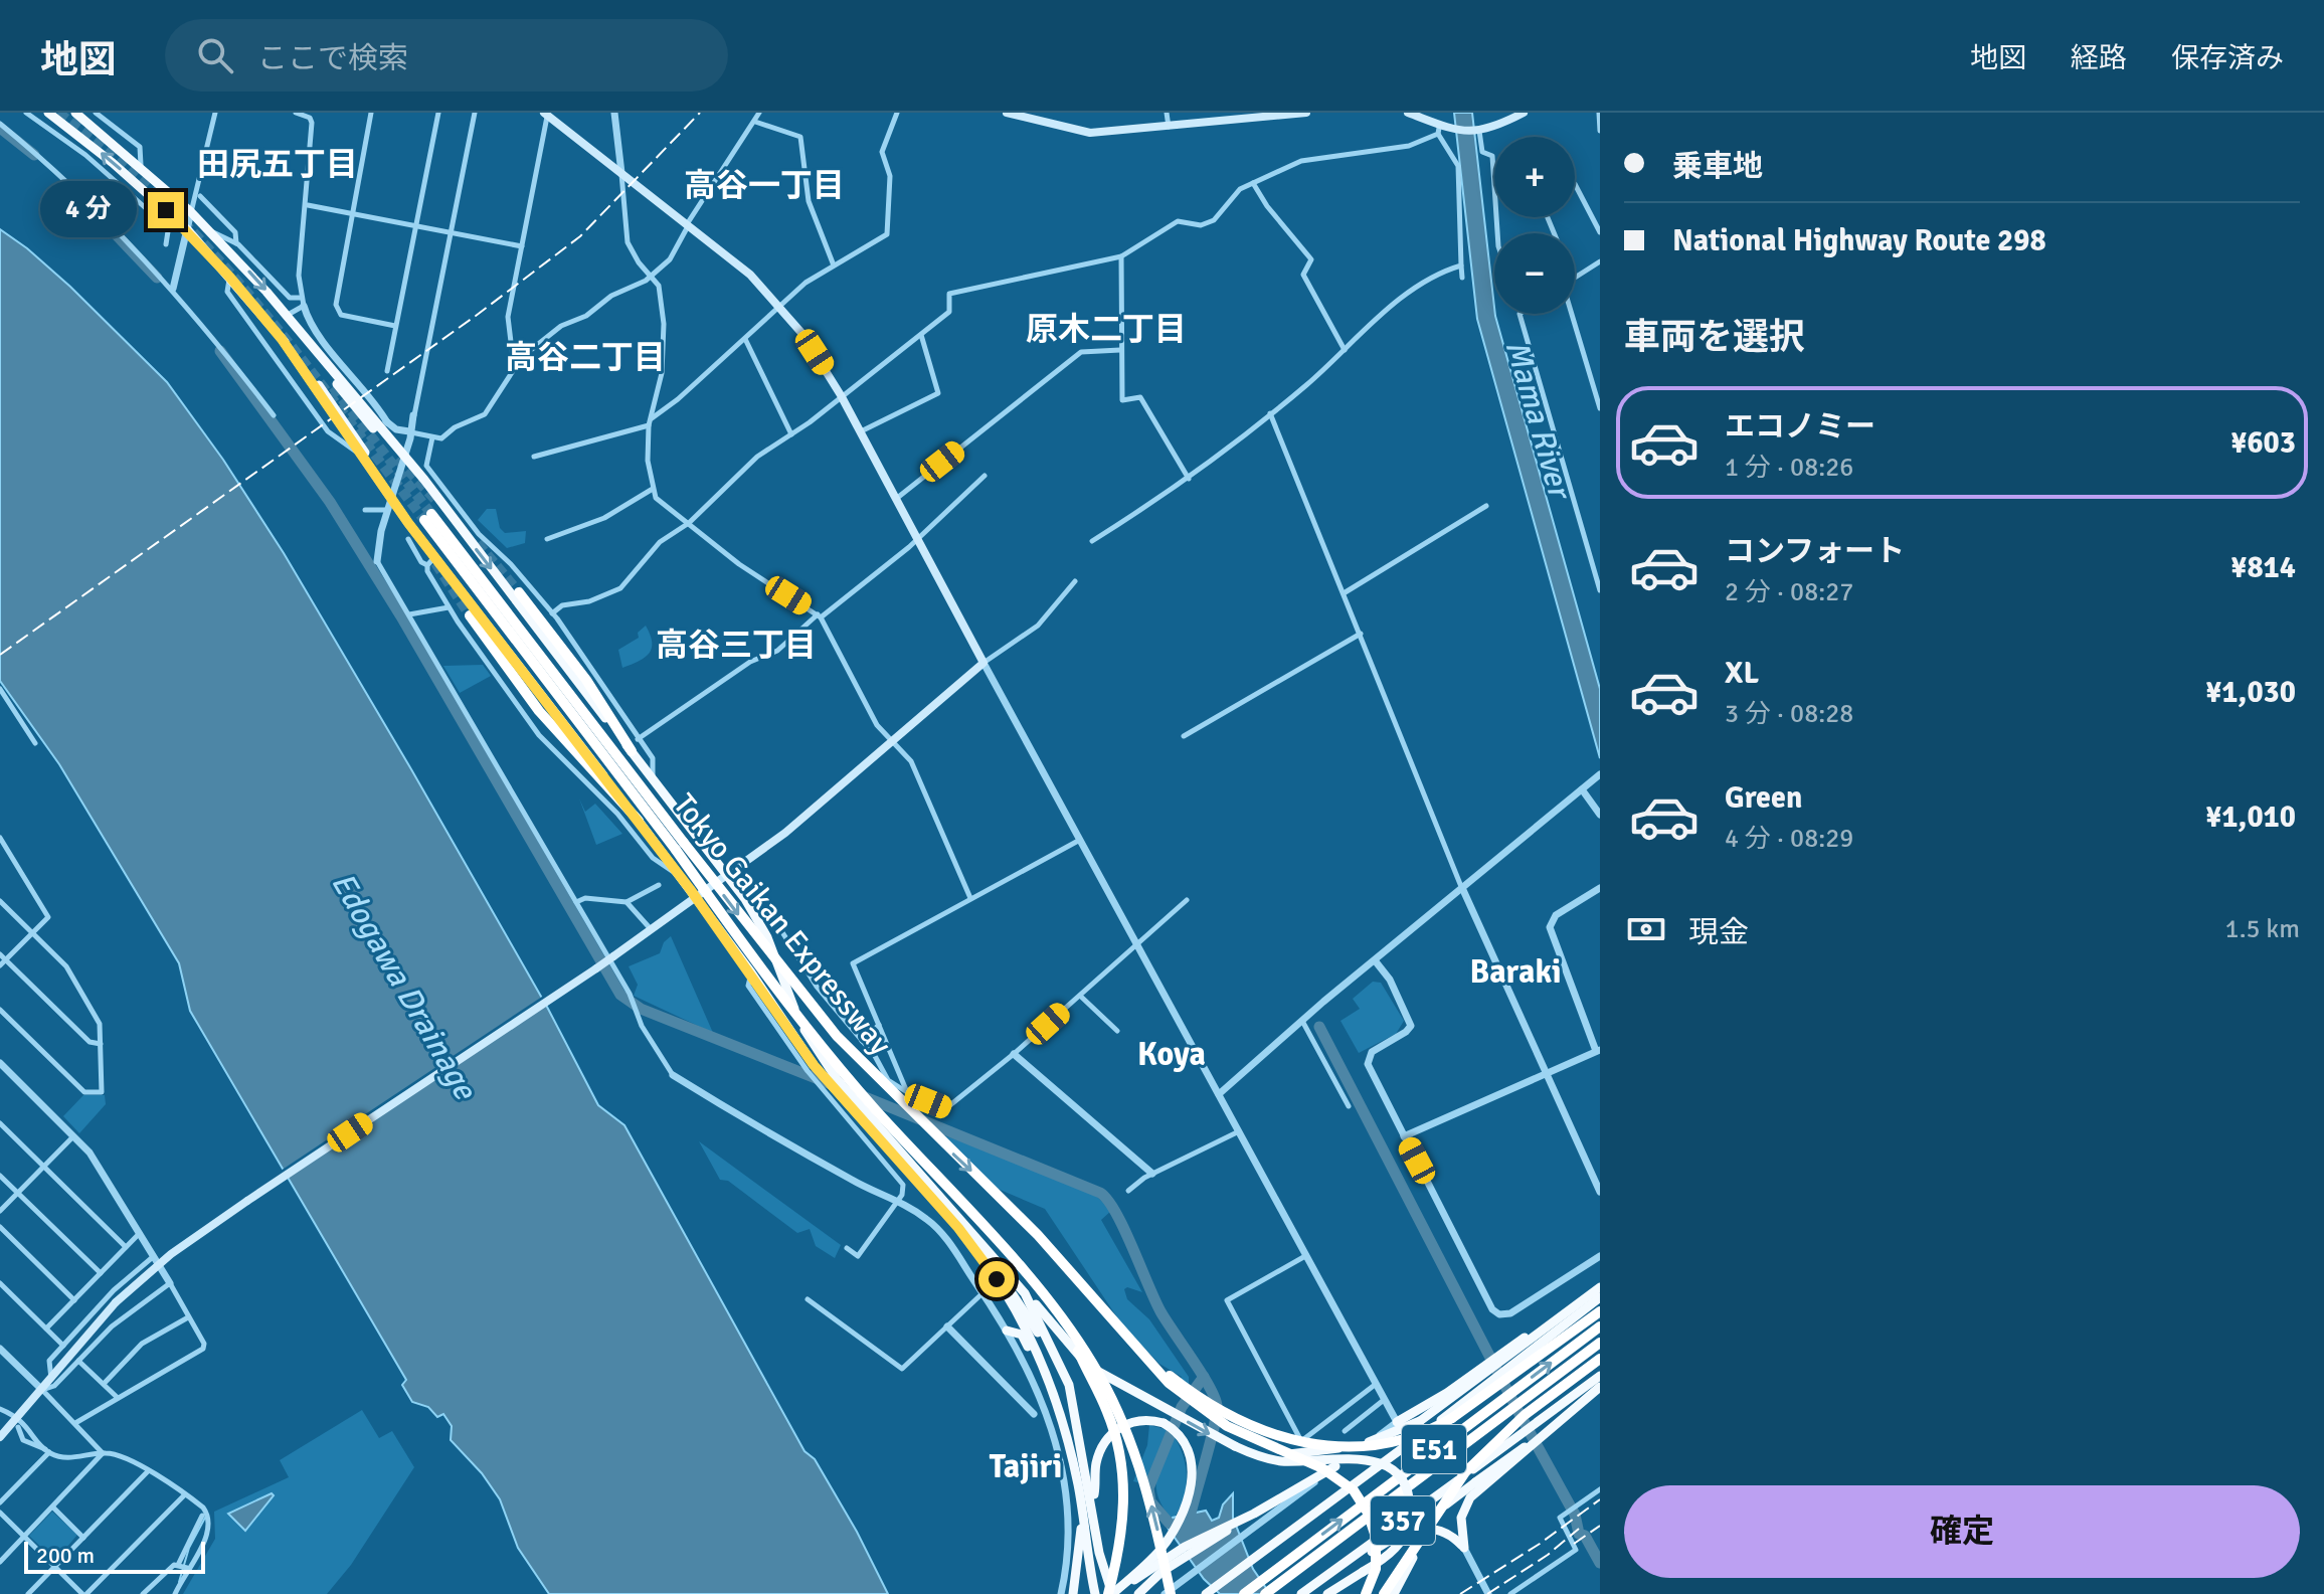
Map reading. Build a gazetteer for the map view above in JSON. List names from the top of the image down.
{
  "streets": {
    "highway": ["Tokyo Gaikan Expressway", "E51", "357"]
  },
  "districts": [
    "田尻五丁目",
    "高谷一丁目",
    "原木二丁目",
    "高谷二丁目",
    "高谷三丁目",
    "Baraki",
    "Koya",
    "Tajiri"
  ],
  "water": ["Mama River", "Edogawa Drainage"],
  "scale_bar": "200 m",
  "page": {
    "header": "地図",
    "search": "ここで検索",
    "nav": ["地図", "経路", "保存済み"],
    "banner": ["乗車地", "National Highway Route 298"],
    "map_buttons": ["+", "−"],
    "bubble": "4 分",
    "heading": "車両を選択",
    "list": [
      {
        "name": "エコノミー",
        "note": "1 分 · 08:26",
        "value": "¥603"
      },
      {
        "name": "コンフォート",
        "note": "2 分 · 08:27",
        "value": "¥814"
      },
      {
        "name": "XL",
        "note": "3 分 · 08:28",
        "value": "¥1,030"
      },
      {
        "name": "Green",
        "note": "4 分 · 08:29",
        "value": "¥1,010"
      }
    ],
    "pay": ["現金", "1.5 km"],
    "buttons": "確定",
    "scale": "200 m"
  }
}
